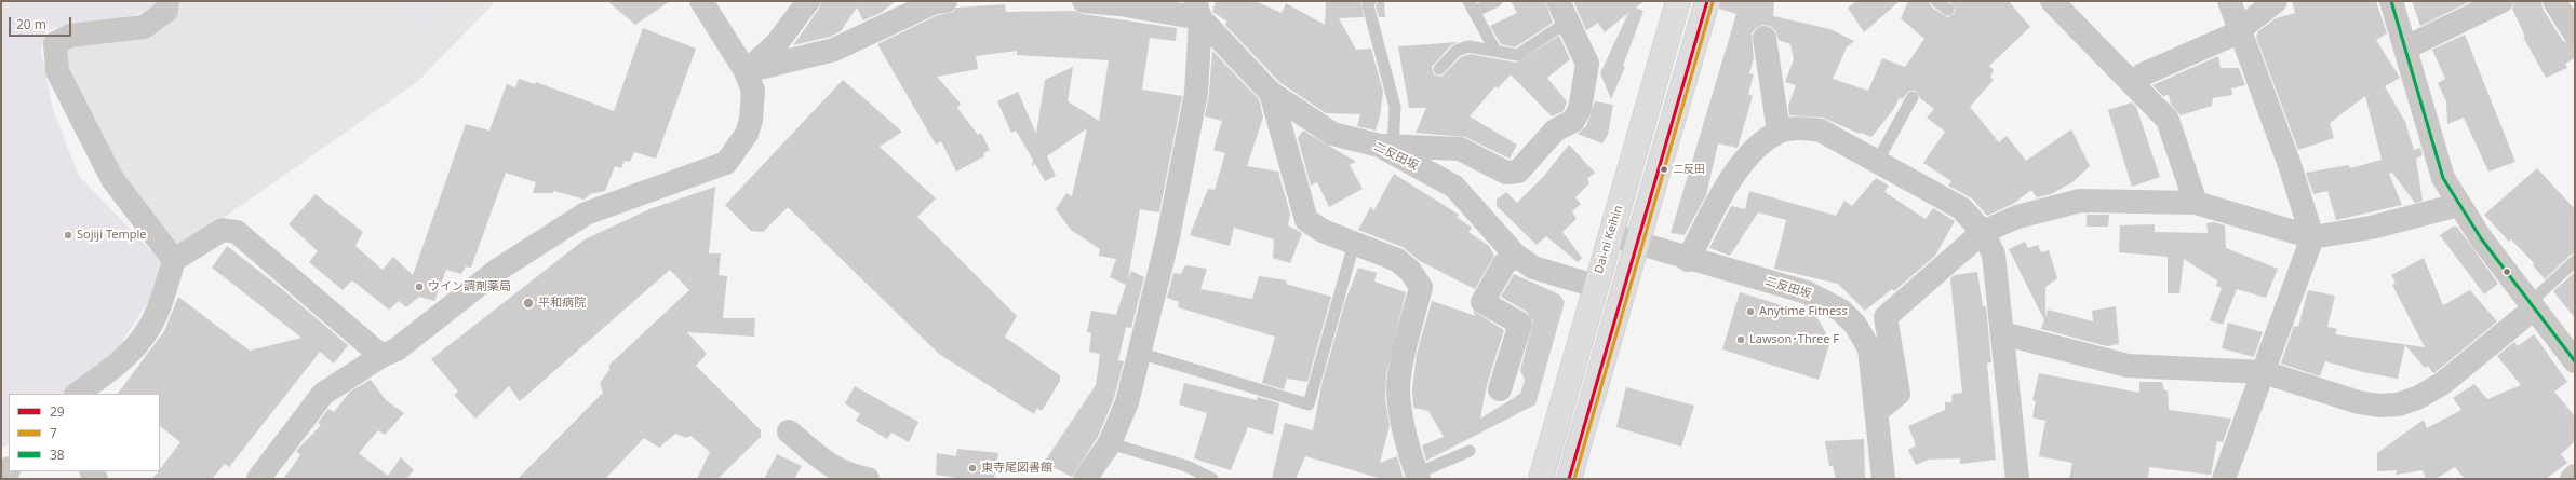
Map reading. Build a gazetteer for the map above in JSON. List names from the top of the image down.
{
  "streets": {
    "highway": ["Dai-ni Keihin"],
    "street": ["二反田坂"]
  },
  "crossings": [
    ["二反田坂", "Dai-ni Keihin"]
  ],
  "places": [
    "二反田",
    "Sojiji Temple",
    "ウイン調剤薬局",
    "平和病院",
    "Anytime Fitness",
    "Lawson･Three F",
    "東寺尾図書館"
  ],
  "lines": ["transit line 29", "transit line 38", "transit line 7"],
  "legend": ["29", "7", "38"],
  "scale_bar": "20 m"
}
